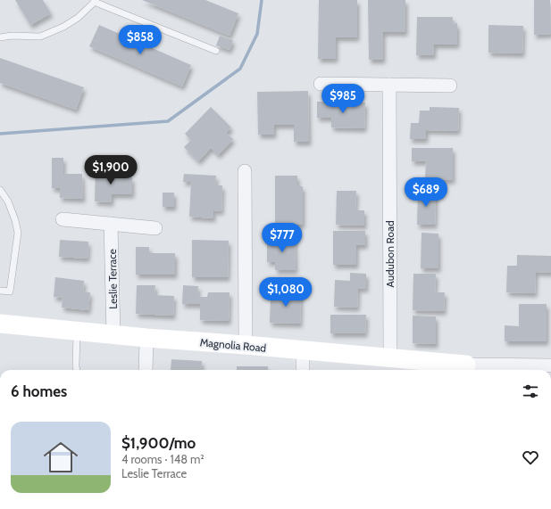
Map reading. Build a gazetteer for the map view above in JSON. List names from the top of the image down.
{
  "streets": {
    "street": ["Audubon Road", "Leslie Terrace", "Magnolia Road"]
  },
  "crossings": [
    ["Audubon Road", "Magnolia Road"],
    ["Leslie Terrace", "Magnolia Road"]
  ],
  "page": {
    "price": [
      "$858",
      "$985",
      "$1,900",
      "$689",
      "$777",
      "$1,080"
    ],
    "heading": "6 homes",
    "list": [
      {
        "name": "$1,900/mo",
        "note": "4 rooms · 148 m² · Leslie Terrace"
      }
    ]
  }
}
